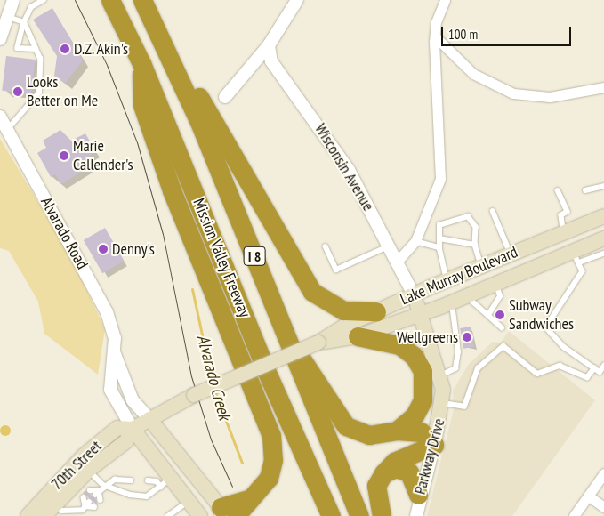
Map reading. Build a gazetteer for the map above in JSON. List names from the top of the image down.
{
  "streets": {
    "highway": ["I 8", "Mission Valley Freeway"],
    "main road": [
      "Alvarado Road",
      "Lake Murray Boulevard",
      "Parkway Drive",
      "70th Street"
    ],
    "street": ["Wisconsin Avenue"]
  },
  "crossings": [
    ["Wisconsin Avenue", "Lake Murray Boulevard"],
    ["Wisconsin Avenue", "Parkway Drive"],
    ["Alvarado Road", "70th Street"],
    ["Lake Murray Boulevard", "Parkway Drive"],
    ["Lake Murray Boulevard", "70th Street"]
  ],
  "water": ["Alvarado Creek"],
  "places": [
    "D.Z. Akin's",
    "Looks Better on Me",
    "Marie Callender's",
    "Denny's",
    "Subway Sandwiches",
    "Wellgreens"
  ],
  "scale_bar": "100 m"
}
